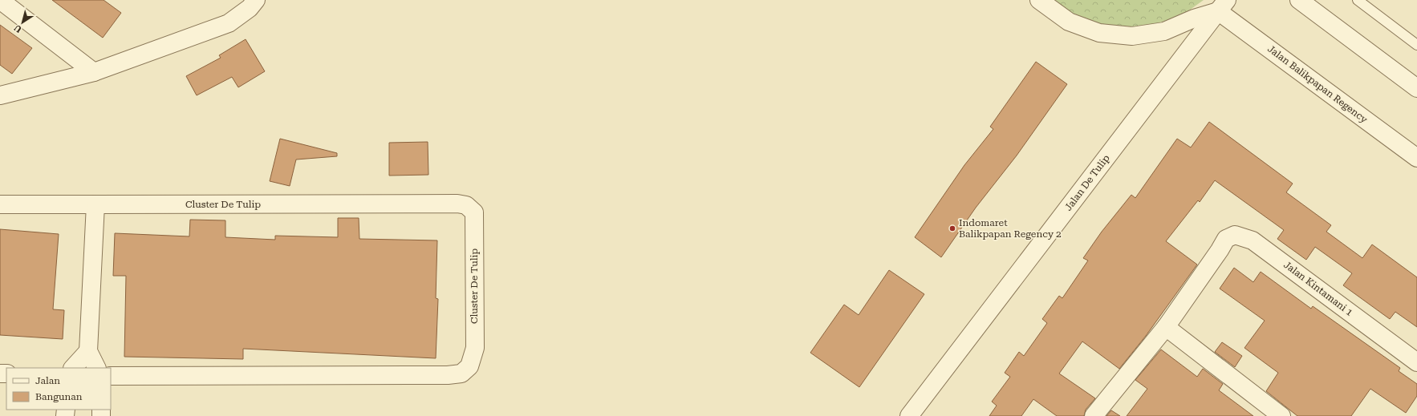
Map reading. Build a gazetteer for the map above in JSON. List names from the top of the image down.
{
  "streets": {
    "street": [
      "Jalan Balikpapan Regency",
      "Jalan De Tulip",
      "Cluster De Tulip",
      "Jalan Kintamani 1"
    ]
  },
  "crossings": [
    ["Jalan Balikpapan Regency", "Jalan De Tulip"]
  ],
  "places": ["Indomaret Balikpapan Regency 2"],
  "legend": ["Jalan", "Bangunan"],
  "north": "bottom left"
}
